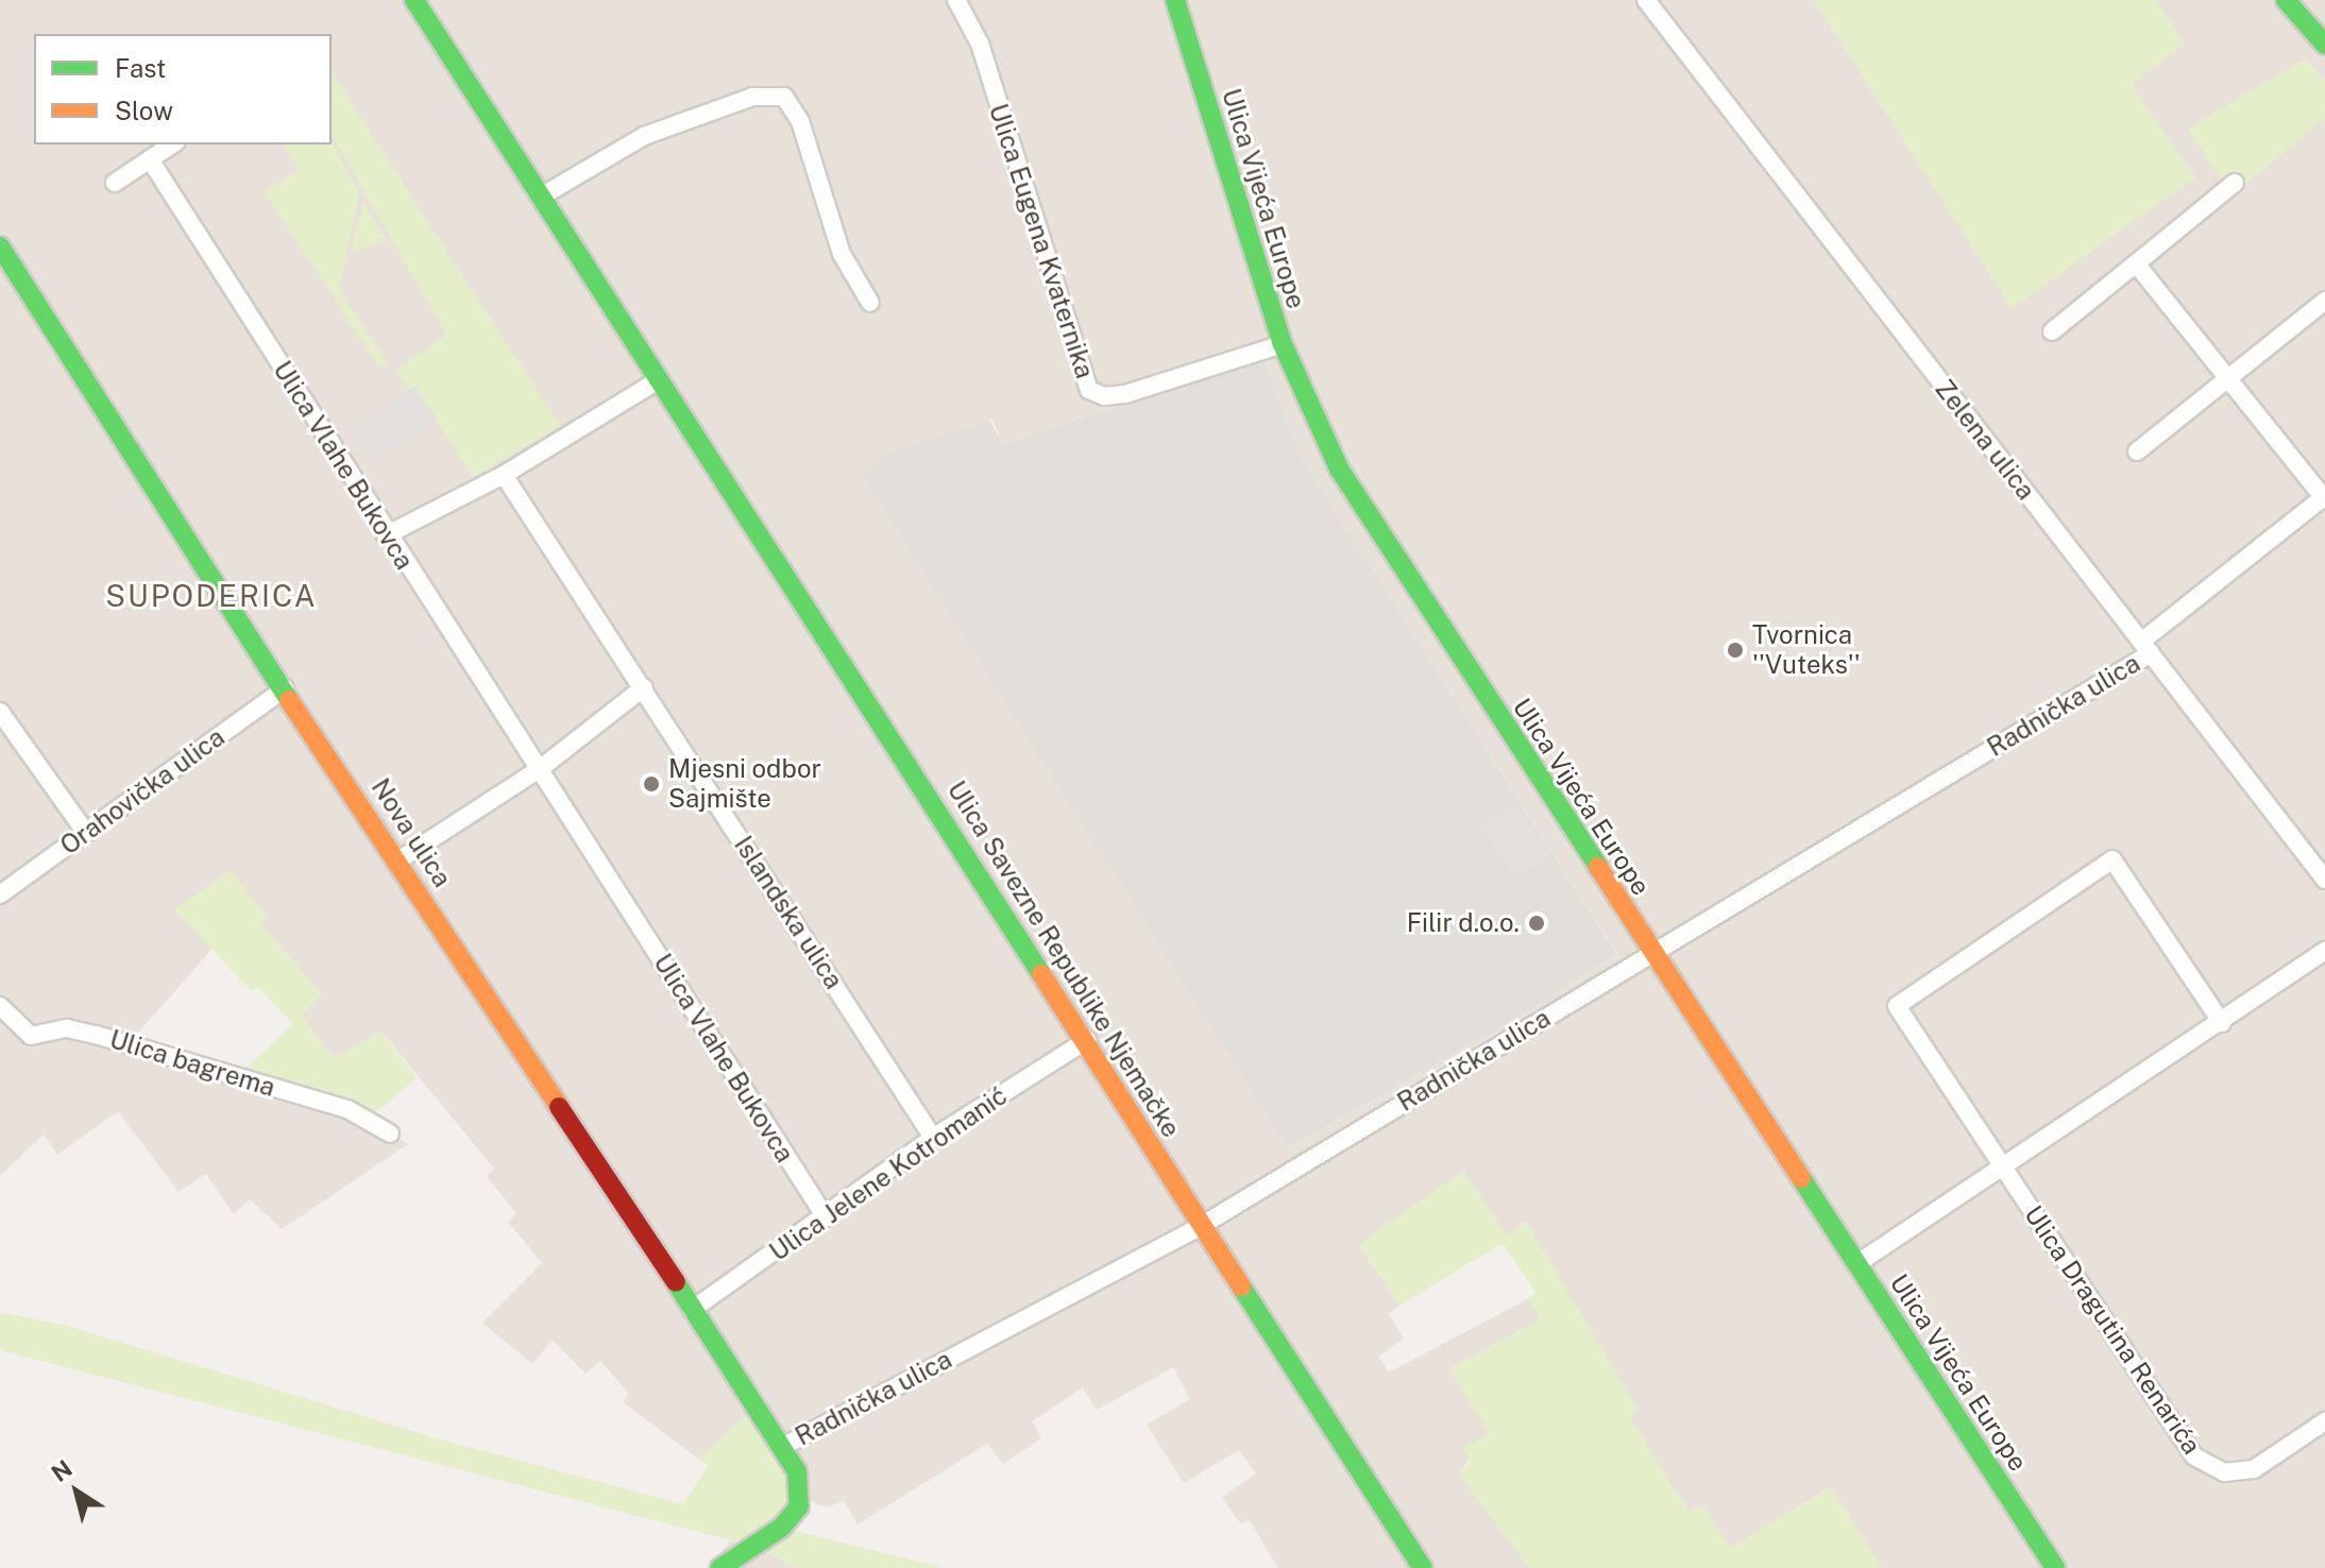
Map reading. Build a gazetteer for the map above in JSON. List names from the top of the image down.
{
  "streets": {
    "street": [
      "Ulica Vijeća Europe",
      "Ulica Eugena Kvaternika",
      "Zelena ulica",
      "Ulica Vlahe Bukovca",
      "Radnička ulica",
      "Orahovička ulica",
      "Nova ulica",
      "Islandska ulica",
      "Ulica Savezne Republike Njemačke",
      "Ulica bagrema",
      "Ulica Jelene Kotromanić",
      "Ulica Dragutina Renarića"
    ]
  },
  "crossings": [
    ["Ulica Vijeća Europe", "Ulica Eugena Kvaternika"],
    ["Ulica Vijeća Europe", "Radnička ulica"],
    ["Zelena ulica", "Radnička ulica"],
    ["Ulica Vlahe Bukovca", "Ulica Jelene Kotromanić"],
    ["Radnička ulica", "Nova ulica"],
    ["Radnička ulica", "Ulica Savezne Republike Njemačke"],
    ["Orahovička ulica", "Nova ulica"],
    ["Nova ulica", "Ulica Jelene Kotromanić"],
    ["Islandska ulica", "Ulica Jelene Kotromanić"],
    ["Ulica Savezne Republike Njemačke", "Ulica Jelene Kotromanić"]
  ],
  "districts": ["SUPODERICA"],
  "places": ["Tvornica ''Vuteks''", "Mjesni odbor Sajmište", "Filir d.o.o."],
  "legend": ["Fast", "Slow"],
  "north": "top left"
}
